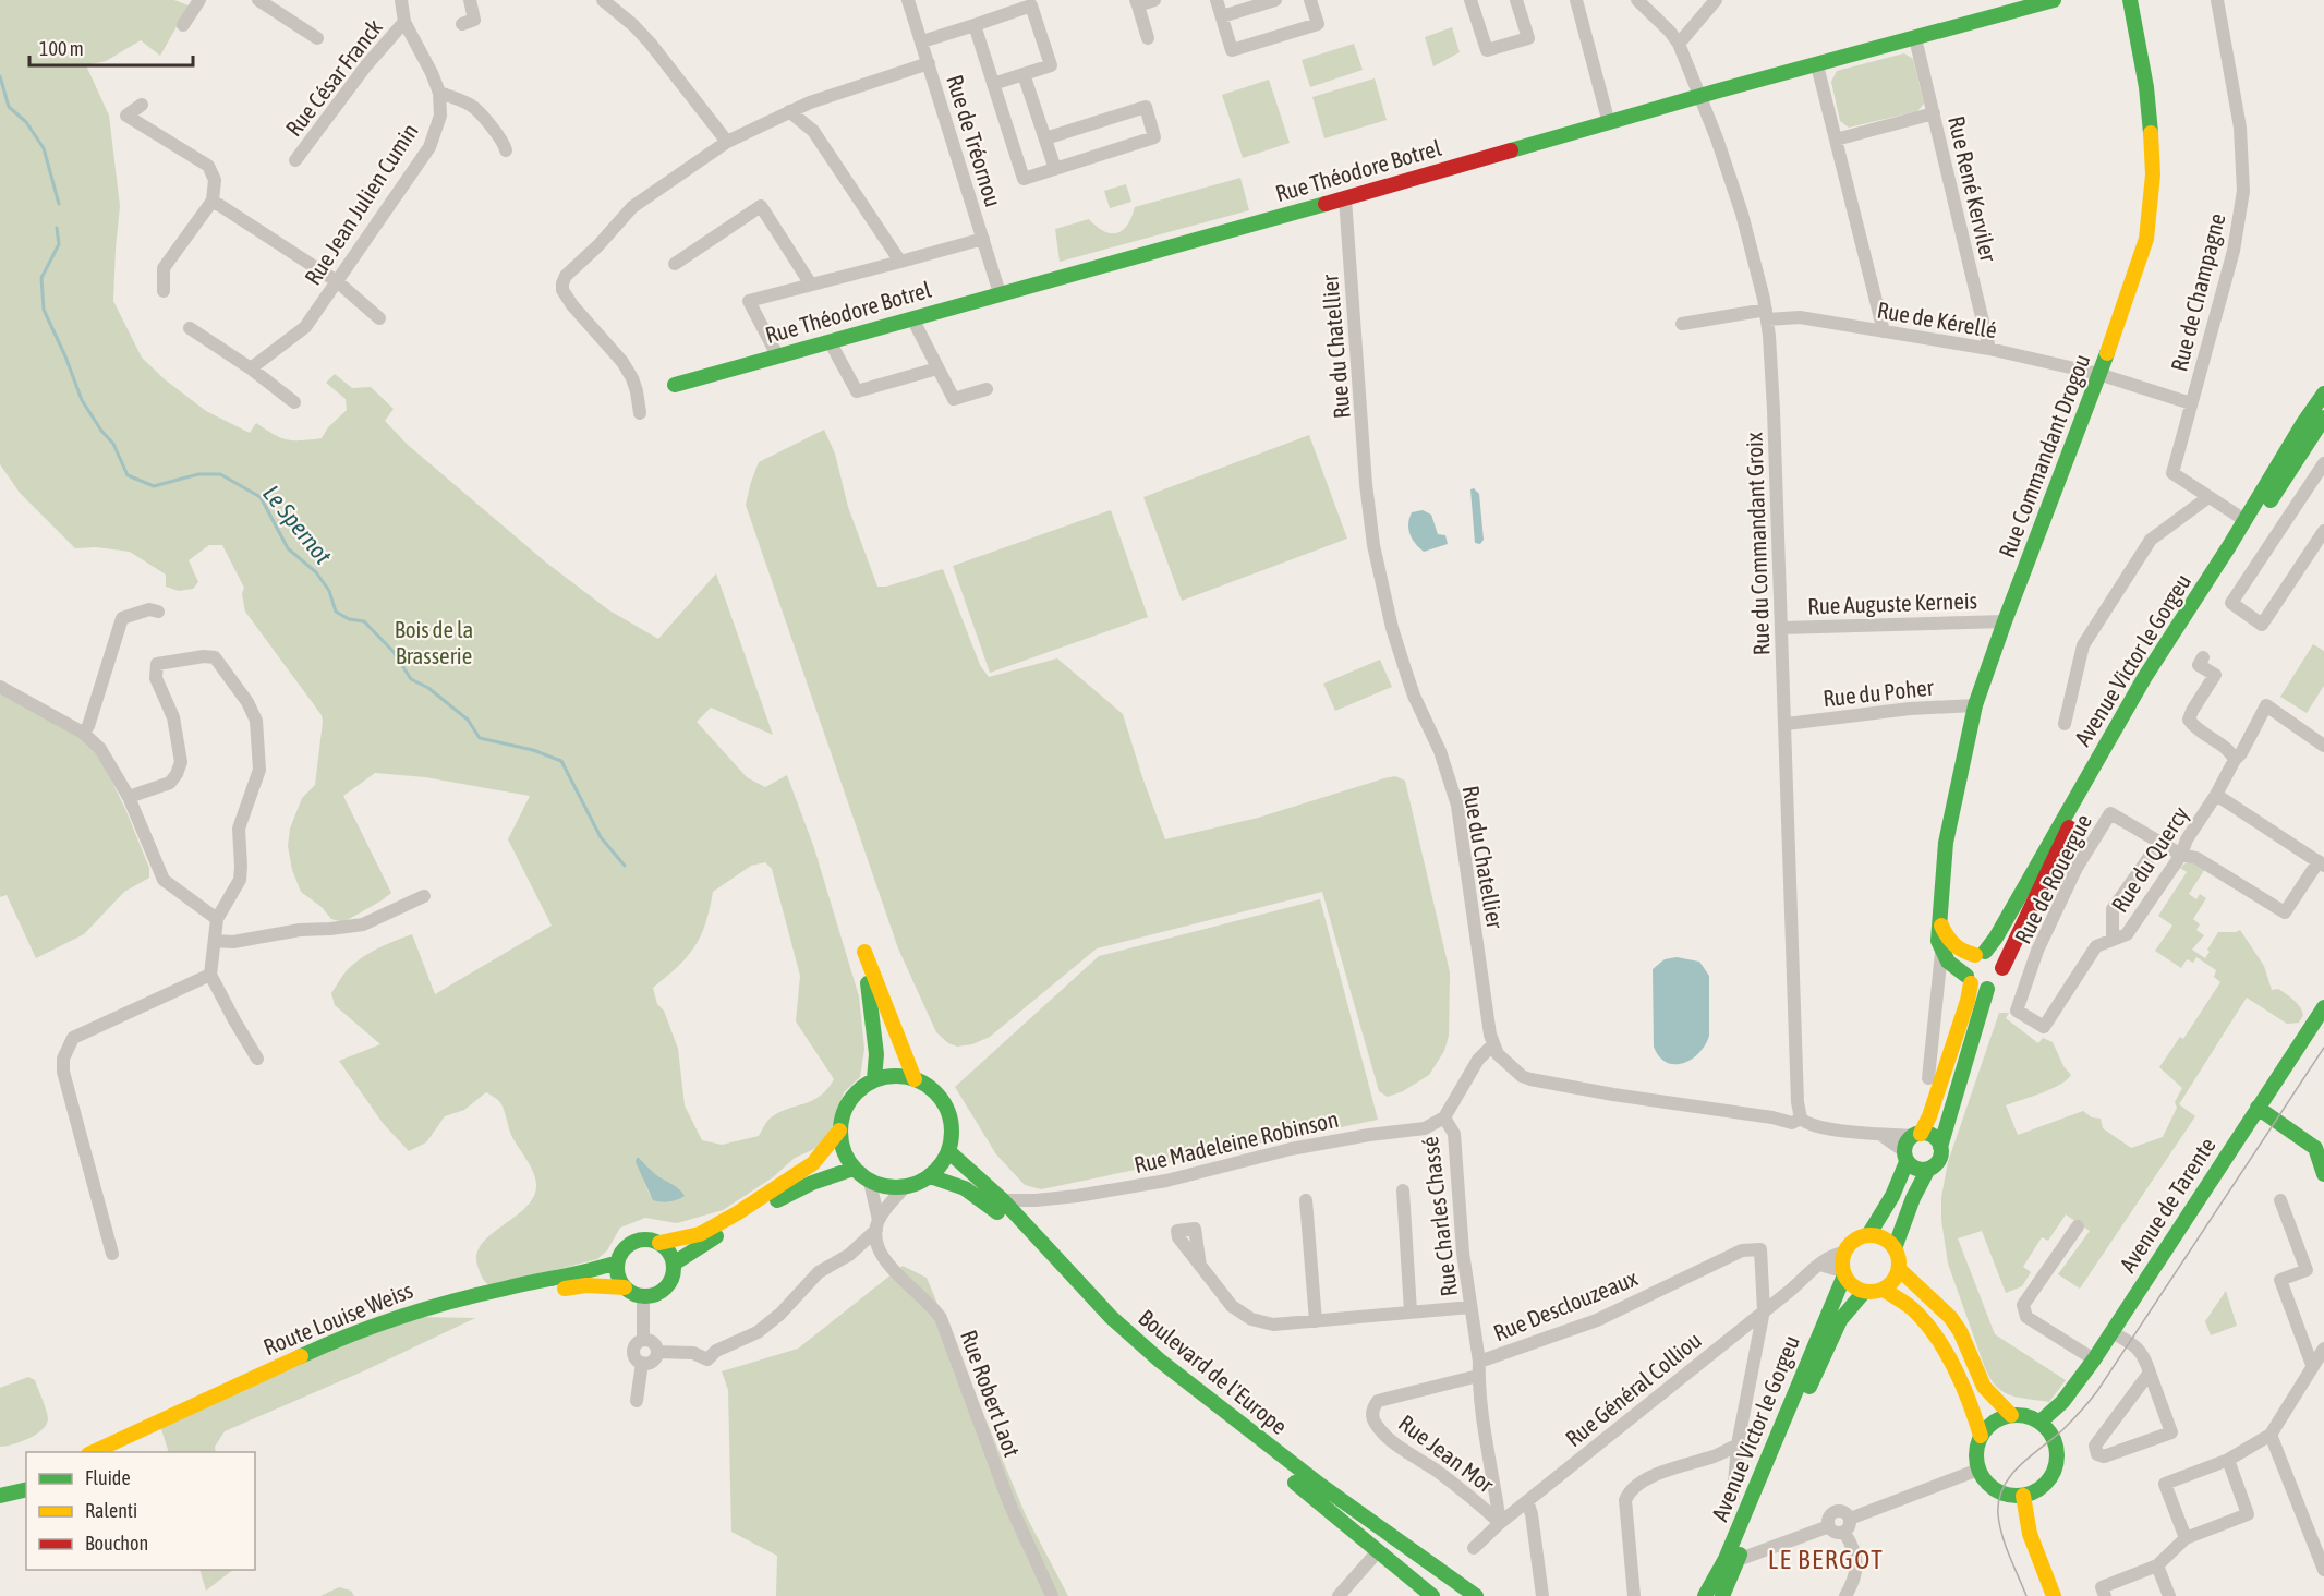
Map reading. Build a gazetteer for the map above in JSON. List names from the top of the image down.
{
  "streets": {
    "main road": [
      "Rue Théodore Botrel",
      "Rue Commandant Drogou",
      "Avenue Victor le Gorgeu",
      "Avenue de Tarente",
      "Route Louise Weiss",
      "Boulevard de l'Europe"
    ],
    "street": [
      "Rue César Franck",
      "Rue de Tréornou",
      "Rue René Kerviler",
      "Rue Jean Julien Cumin",
      "Rue de Champagne",
      "Rue de Kérellé",
      "Rue du Chatellier",
      "Rue du Commandant Groix",
      "Rue Auguste Kerneis",
      "Rue du Poher",
      "Rue du Quercy",
      "Rue de Rouergue",
      "Rue Madeleine Robinson",
      "Rue Charles Chassé",
      "Rue Desclouzeaux",
      "Rue Général Colliou",
      "Rue Robert Laot",
      "Rue Jean Mor"
    ]
  },
  "crossings": [
    ["Rue César Franck", "Rue Jean Julien Cumin"],
    ["Rue de Tréornou", "Rue Théodore Botrel"],
    ["Rue Théodore Botrel", "Rue René Kerviler"],
    ["Rue Théodore Botrel", "Rue du Chatellier"],
    ["Rue Théodore Botrel", "Rue du Commandant Groix"],
    ["Rue René Kerviler", "Rue de Kérellé"],
    ["Rue de Champagne", "Rue de Kérellé"],
    ["Rue de Champagne", "Avenue Victor le Gorgeu"],
    ["Rue de Kérellé", "Rue Commandant Drogou"],
    ["Rue de Kérellé", "Rue du Commandant Groix"],
    ["Rue du Chatellier", "Rue Charles Chassé"],
    ["Rue Commandant Drogou", "Rue Auguste Kerneis"],
    ["Rue Commandant Drogou", "Rue du Poher"],
    ["Rue du Commandant Groix", "Rue Auguste Kerneis"],
    ["Rue du Commandant Groix", "Rue du Poher"],
    ["Avenue Victor le Gorgeu", "Rue Général Colliou"],
    ["Rue du Quercy", "Rue de Rouergue"],
    ["Rue Madeleine Robinson", "Rue Charles Chassé"],
    ["Rue Madeleine Robinson", "Boulevard de l'Europe"],
    ["Rue Charles Chassé", "Rue Desclouzeaux"],
    ["Rue Charles Chassé", "Rue Jean Mor"],
    ["Rue Desclouzeaux", "Rue Général Colliou"],
    ["Rue Desclouzeaux", "Rue Jean Mor"],
    ["Boulevard de l'Europe", "Rue Robert Laot"],
    ["Rue Général Colliou", "Rue Jean Mor"]
  ],
  "districts": ["LE BERGOT"],
  "water": ["Le Spernot"],
  "parks": ["Bois de la Brasserie"],
  "legend": ["Fluide", "Ralenti", "Bouchon"],
  "scale_bar": "100 m"
}
